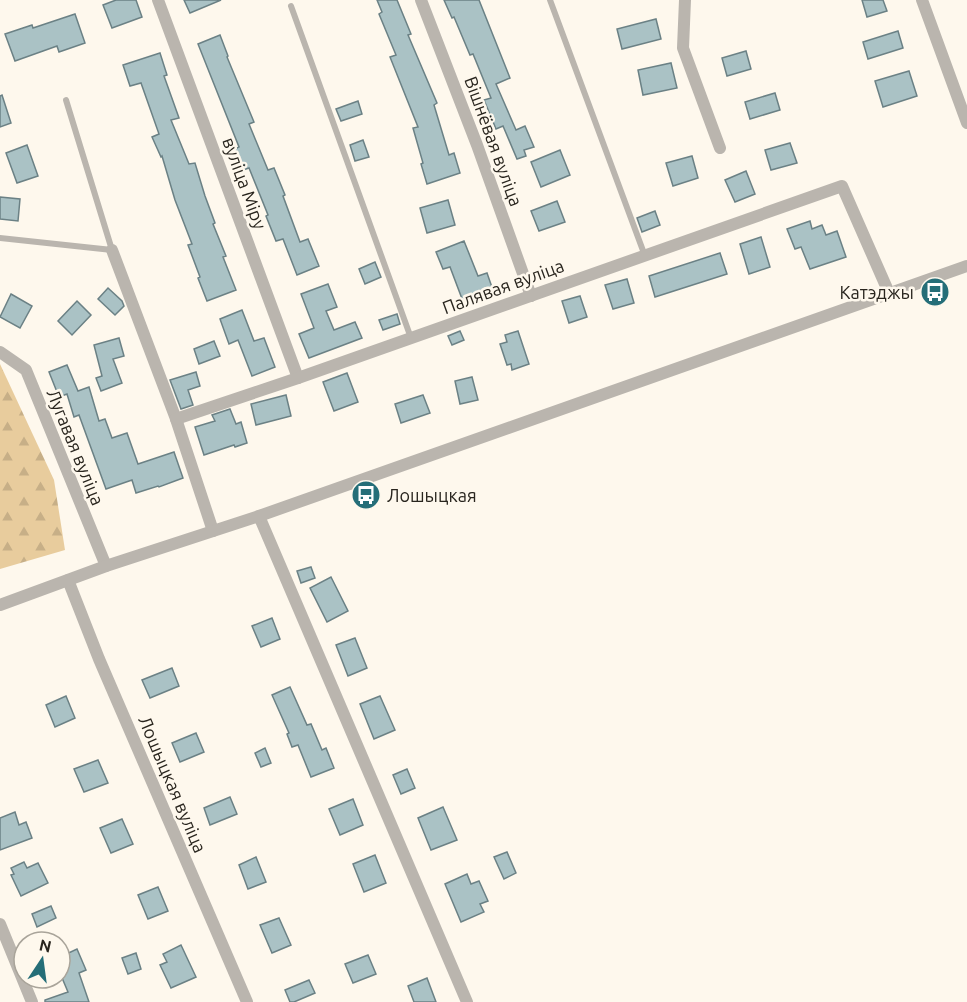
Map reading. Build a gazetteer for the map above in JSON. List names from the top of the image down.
{
  "streets": {
    "street": [
      "Вішнёвая вуліца",
      "вуліца Міру",
      "Палявая вуліца",
      "Лугавая вуліца",
      "Лошыцкая вуліца"
    ]
  },
  "crossings": [
    ["Вішнёвая вуліца", "Палявая вуліца"],
    ["вуліца Міру", "Палявая вуліца"]
  ],
  "places": {
    "bus stop": ["Катэджы", "Лошыцкая"]
  },
  "north": "top"
}
